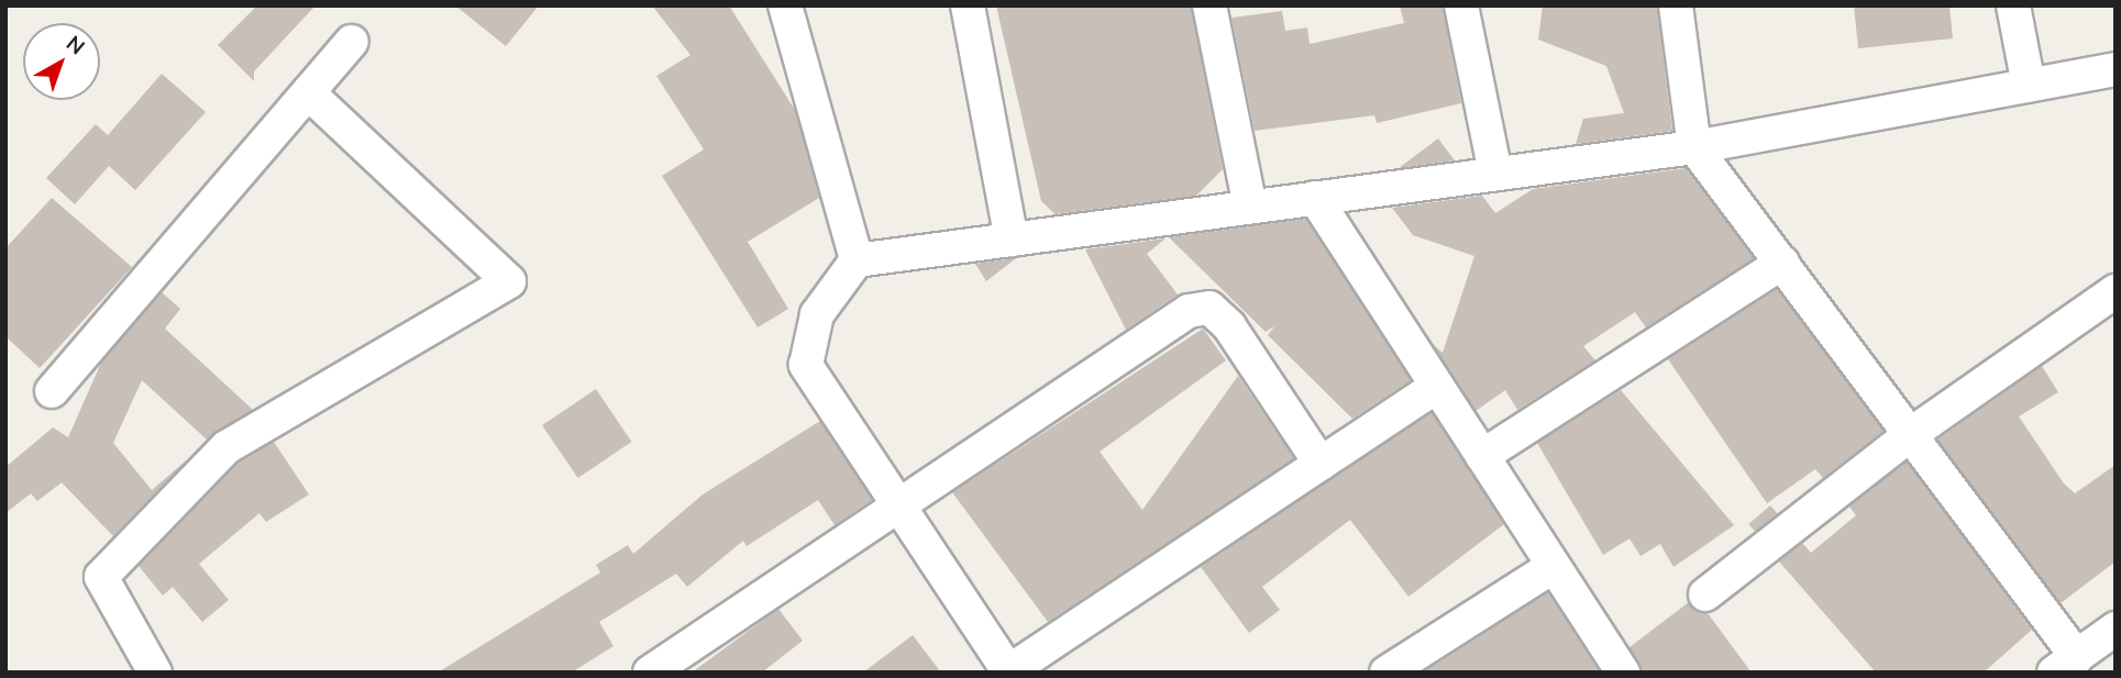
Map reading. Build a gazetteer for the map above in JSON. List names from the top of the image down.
{
  "north": "top right"
}
